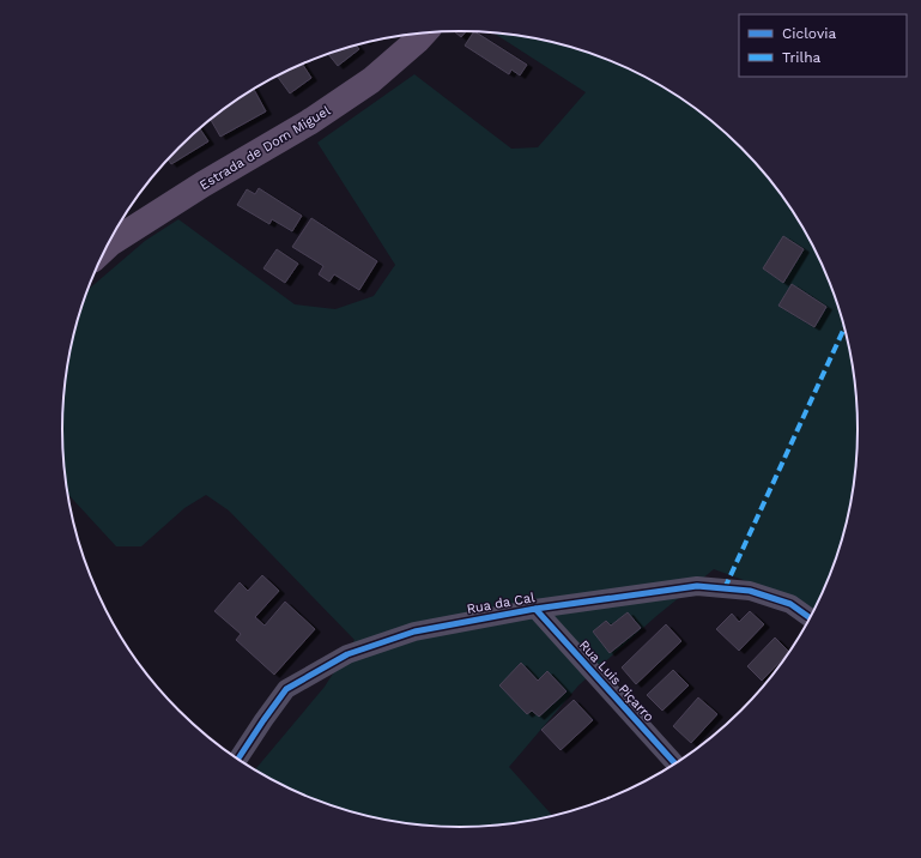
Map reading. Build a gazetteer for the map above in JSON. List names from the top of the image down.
{
  "streets": {
    "main road": ["Estrada de Dom Miguel"],
    "street": ["Rua da Cal", "Rua Luis Piçarro"]
  },
  "crossings": [
    ["Rua da Cal", "Rua Luis Piçarro"]
  ],
  "legend": ["Ciclovia", "Trilha"]
}
